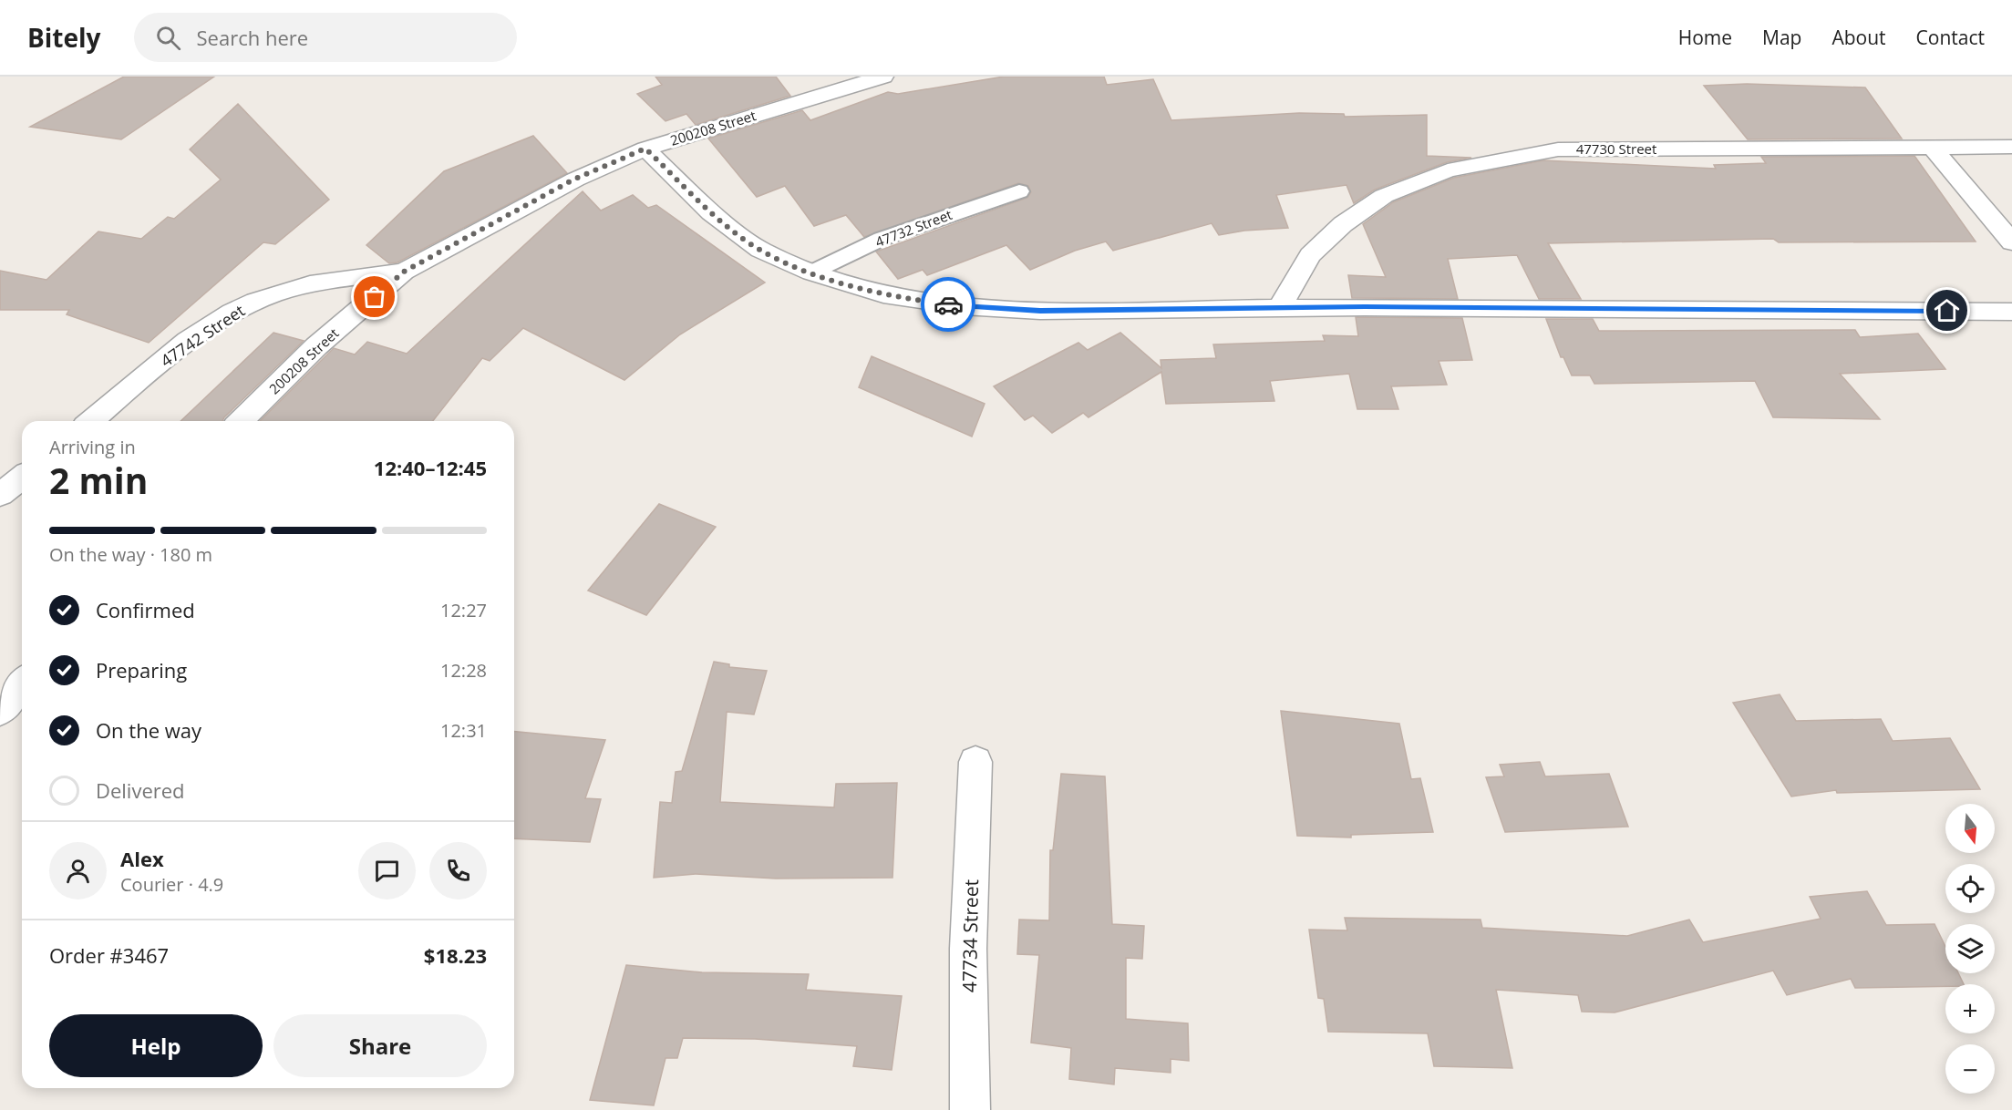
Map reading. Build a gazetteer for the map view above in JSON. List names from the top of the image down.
{
  "streets": {
    "street": [
      "200208 Street",
      "47730 Street",
      "47742 Street",
      "47734 Street"
    ],
    "lane": ["47732 Street"]
  },
  "crossings": [
    ["200208 Street", "47742 Street"]
  ],
  "north": "bottom",
  "page": {
    "header": "Bitely",
    "search": "Search here",
    "nav": [
      "Home",
      "Map",
      "About",
      "Contact"
    ],
    "heading": ["2 min", "Arriving in", "12:40–12:45"],
    "panel": [
      "Alex",
      "Courier · 4.9",
      "Order #3467",
      "$18.23"
    ],
    "bar": "On the way · 180 m",
    "list": [
      ["Confirmed", "12:27"],
      ["Preparing", "12:28"],
      ["On the way", "12:31"],
      "Delivered"
    ],
    "map_buttons": ["+", "−"],
    "buttons": ["Help", "Share"]
  }
}
